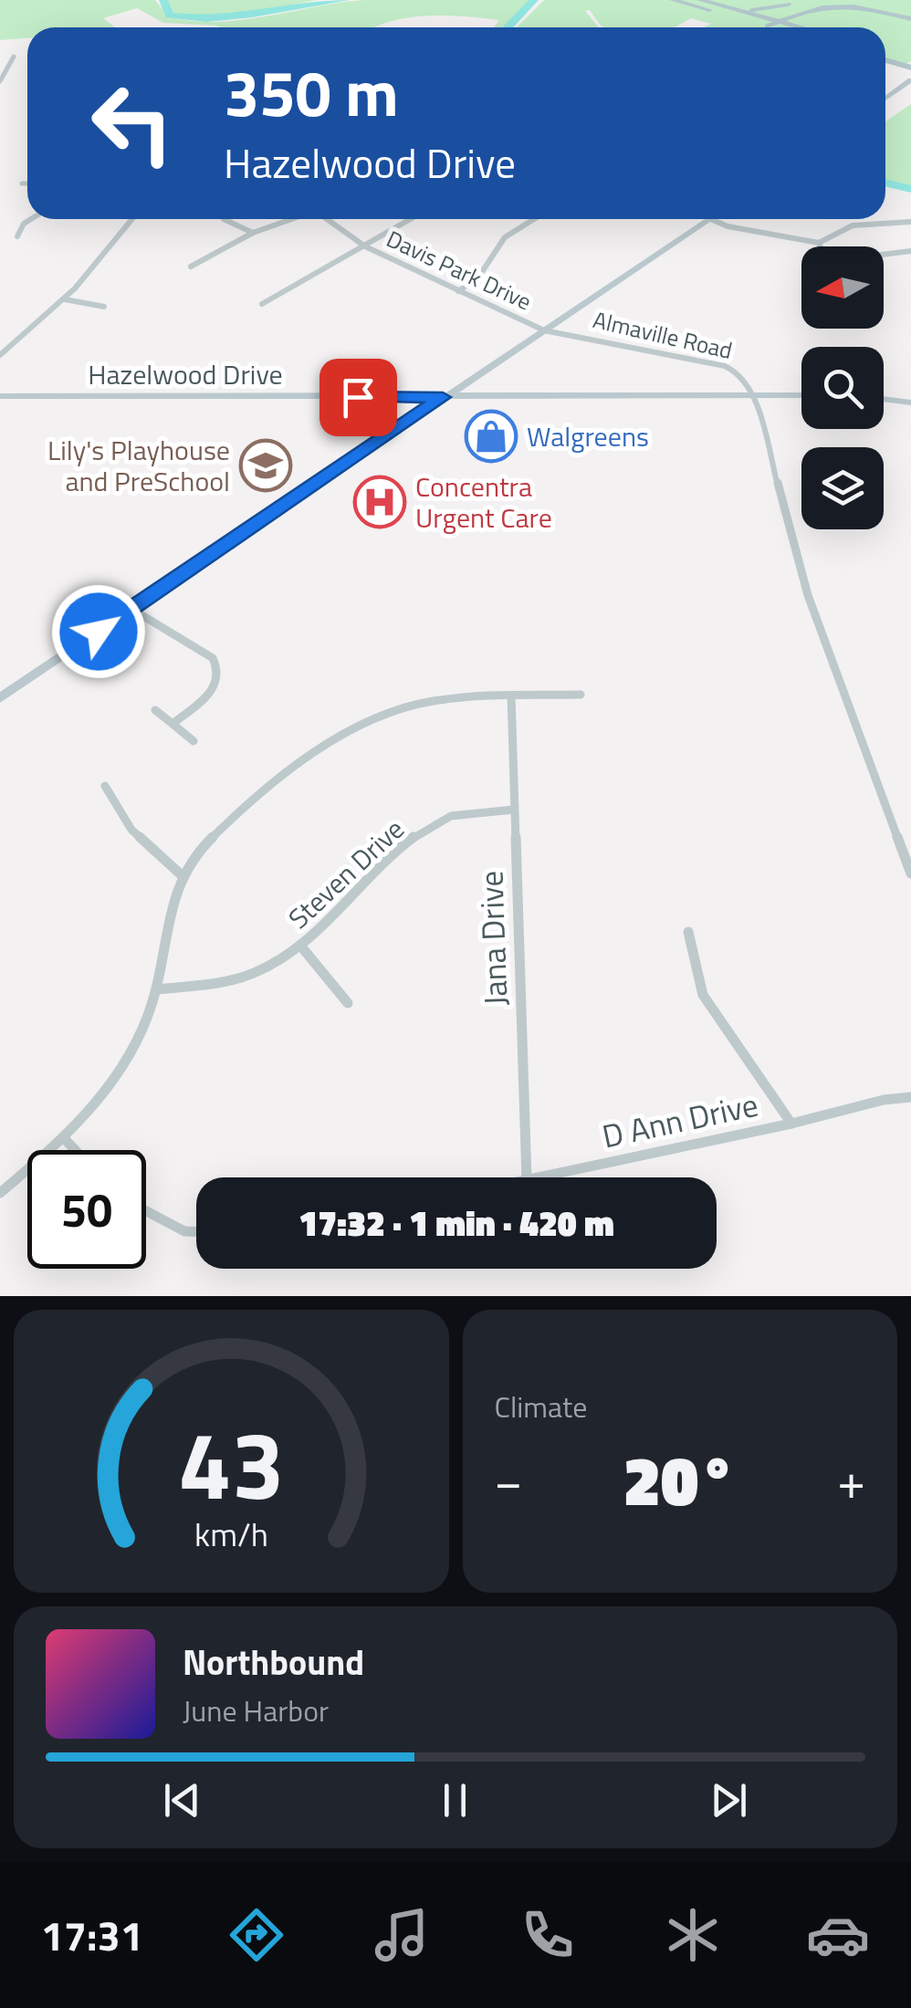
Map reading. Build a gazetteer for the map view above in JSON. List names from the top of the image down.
{
  "streets": {
    "main road": ["Almaville Road", "Hazelwood Drive"],
    "street": [
      "Davis Park Drive",
      "Steven Drive",
      "Jana Drive",
      "D Ann Drive"
    ]
  },
  "crossings": [
    ["Davis Park Drive", "Almaville Road"],
    ["Almaville Road", "Hazelwood Drive"],
    ["Steven Drive", "Jana Drive"]
  ],
  "places": {
    "shop": ["Walgreens"],
    "school or university": ["Lily's Playhouse and PreSchool"],
    "hospital": ["Concentra Urgent Care"]
  },
  "north": "left",
  "page": {
    "turn": ["350 m", "Hazelwood Drive"],
    "limit": "50",
    "trip": "17:32 · 1 min · 420 m",
    "tile": "Climate",
    "heat": ["−", "20°", "+"],
    "song": ["Northbound", "June Harbor"],
    "tabs": "17:31",
    "gauge": ["43", "km/h"]
  }
}
